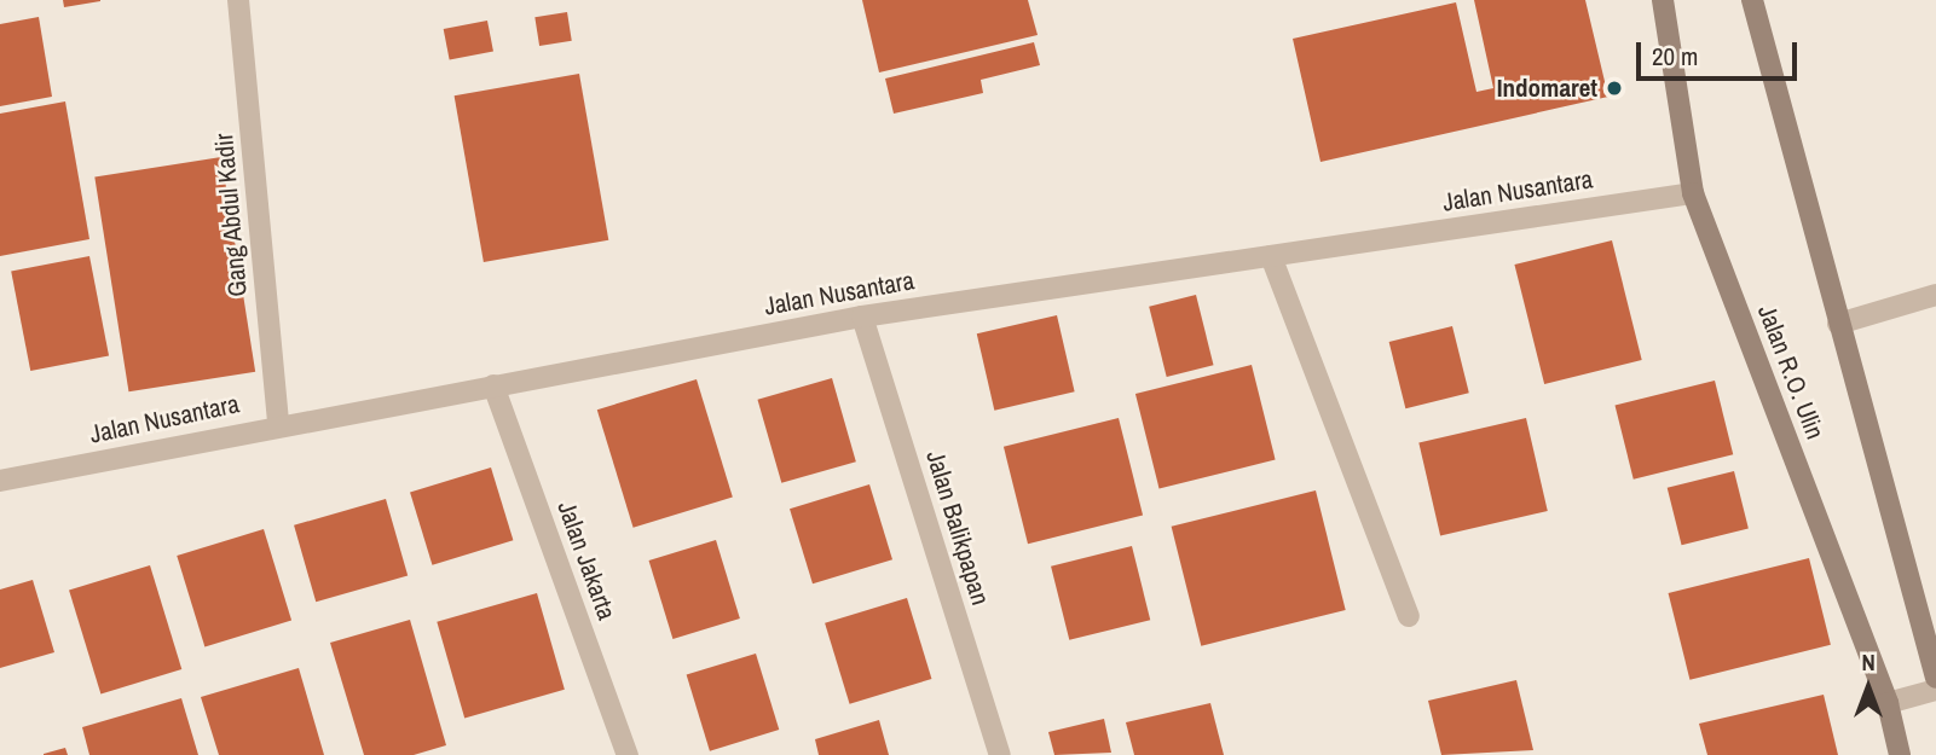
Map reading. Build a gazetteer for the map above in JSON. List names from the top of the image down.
{
  "streets": {
    "main road": ["Jalan R.O. Ulin"],
    "street": [
      "Jalan Nusantara",
      "Gang Abdul Kadir",
      "Jalan Balikpapan",
      "Jalan Jakarta"
    ]
  },
  "crossings": [
    ["Jalan Nusantara", "Gang Abdul Kadir"],
    ["Jalan Nusantara", "Jalan R.O. Ulin"],
    ["Jalan Nusantara", "Jalan Balikpapan"],
    ["Jalan Nusantara", "Jalan Jakarta"]
  ],
  "places": ["Indomaret"],
  "scale_bar": "20 m",
  "north": "top"
}
